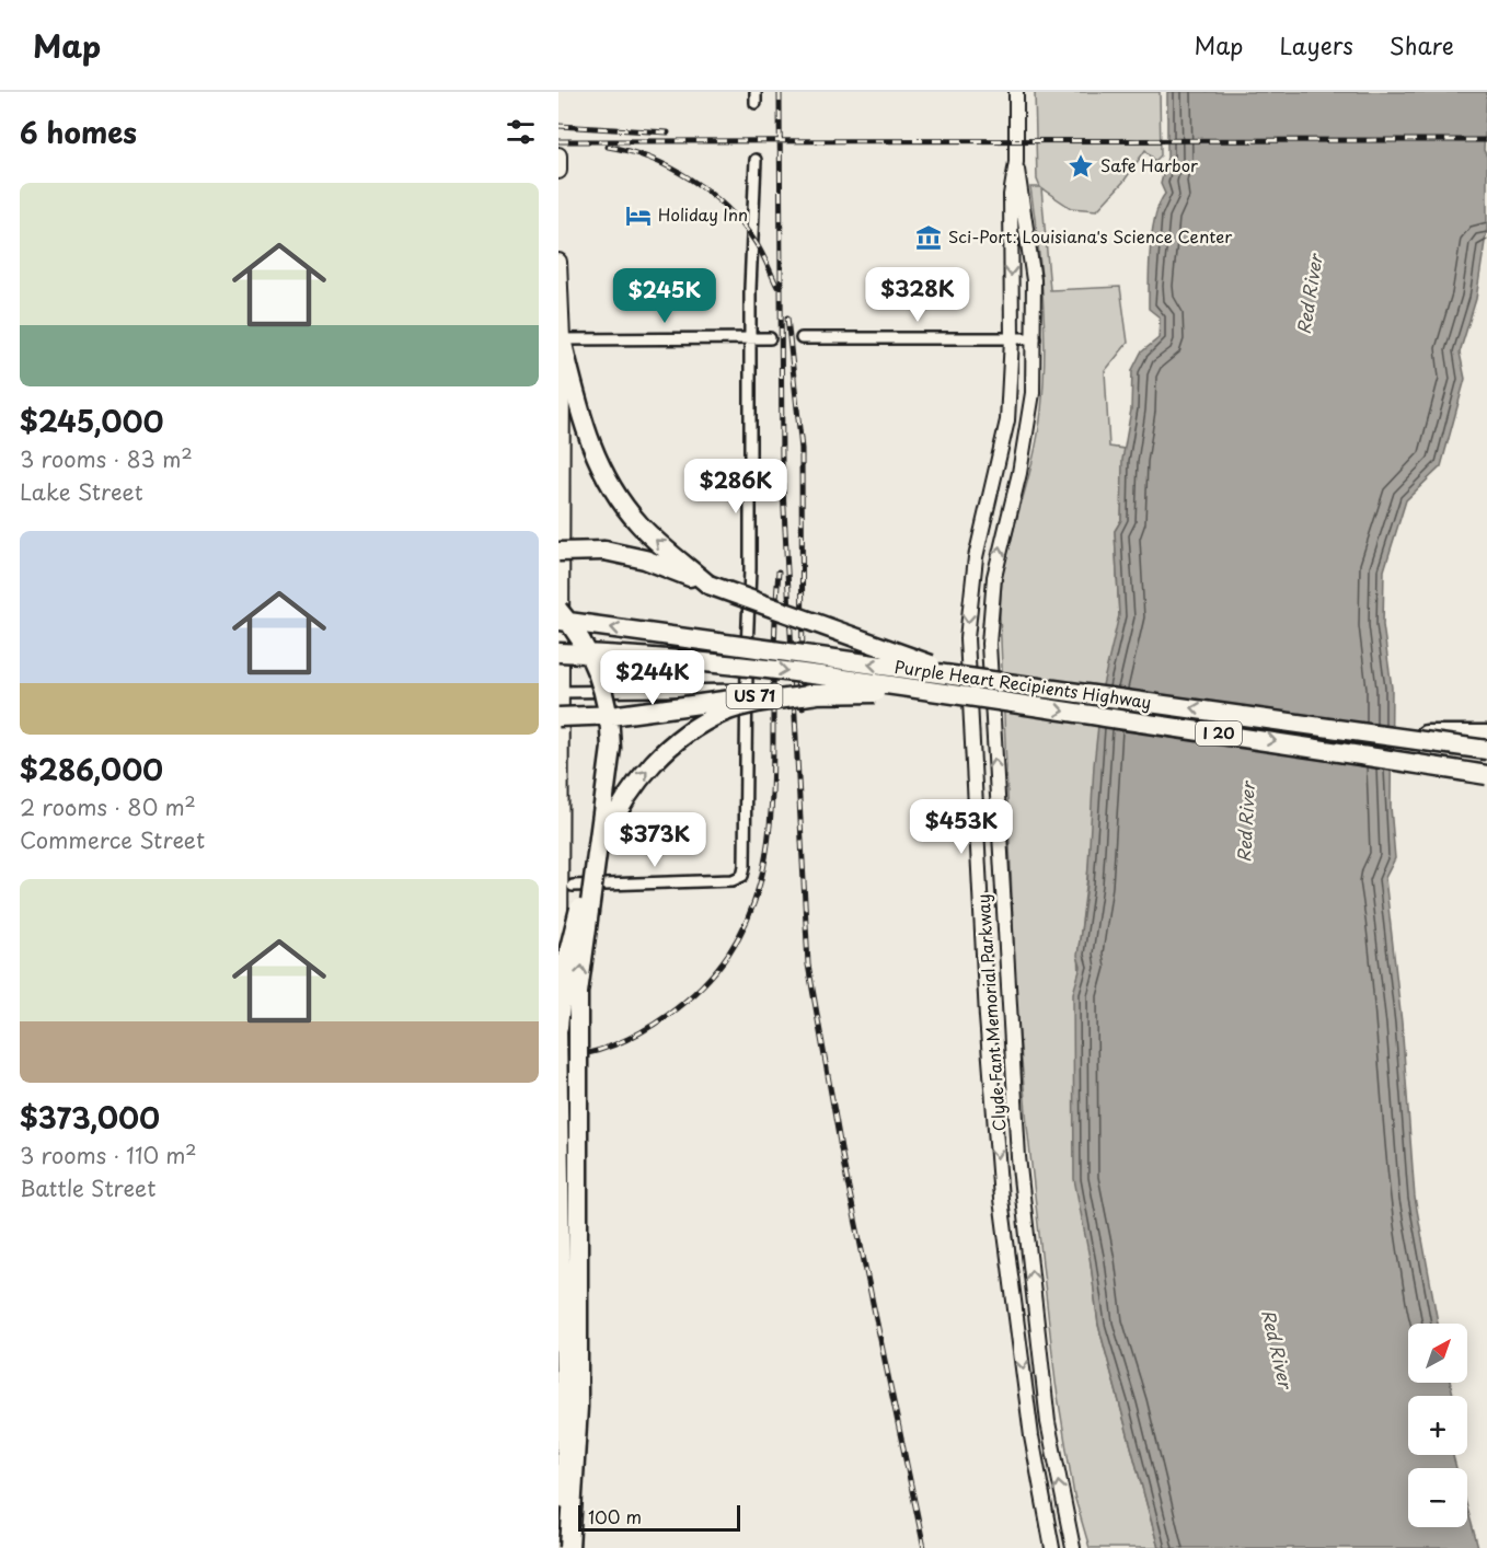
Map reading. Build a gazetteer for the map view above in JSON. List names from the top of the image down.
{
  "streets": {
    "highway": ["Purple Heart Recipients Highway", "US 71", "I 20"],
    "main road": ["Clyde Fant Memorial Parkway"]
  },
  "crossings": [
    ["Purple Heart Recipients Highway", "US 71"]
  ],
  "water": ["Red River"],
  "places": {
    "place": ["Safe Harbor"],
    "hotel": ["Holiday Inn"],
    "museum": ["Sci-Port: Louisiana's Science Center"]
  },
  "scale_bar": "100 m",
  "north": "top right",
  "page": {
    "header": "Map",
    "nav": ["Map", "Layers", "Share"],
    "heading": "6 homes",
    "list": [
      {
        "name": "$245,000",
        "note": "3 rooms · 83 m² · Lake Street"
      },
      {
        "name": "$286,000",
        "note": "2 rooms · 80 m² · Commerce Street"
      },
      {
        "name": "$373,000",
        "note": "3 rooms · 110 m² · Battle Street"
      }
    ],
    "price": [
      "$328K",
      "$245K",
      "$286K",
      "$244K",
      "$453K",
      "$373K"
    ],
    "map_buttons": ["+", "−"],
    "scale": "100 m"
  }
}
